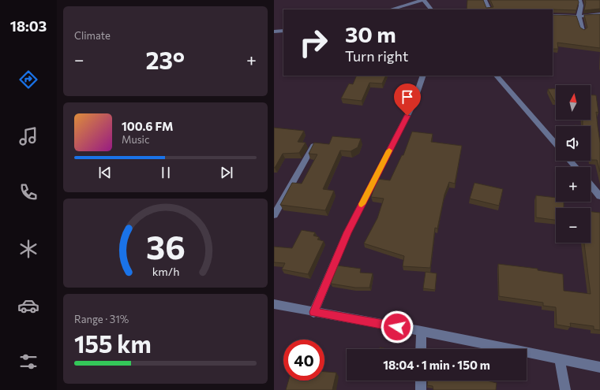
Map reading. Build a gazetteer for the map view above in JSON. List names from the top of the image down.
{
  "north": "top",
  "page": {
    "tabs": "18:03",
    "tile": [
      "Climate",
      ["Range · 31%", "155 km"]
    ],
    "turn": ["30 m", "Turn right"],
    "heat": ["−", "23°", "+"],
    "map_buttons": ["+", "−"],
    "song": ["100.6 FM", "Music"],
    "limit": "40",
    "trip": "18:04 · 1 min · 150 m",
    "gauge": ["36", "km/h"]
  }
}
